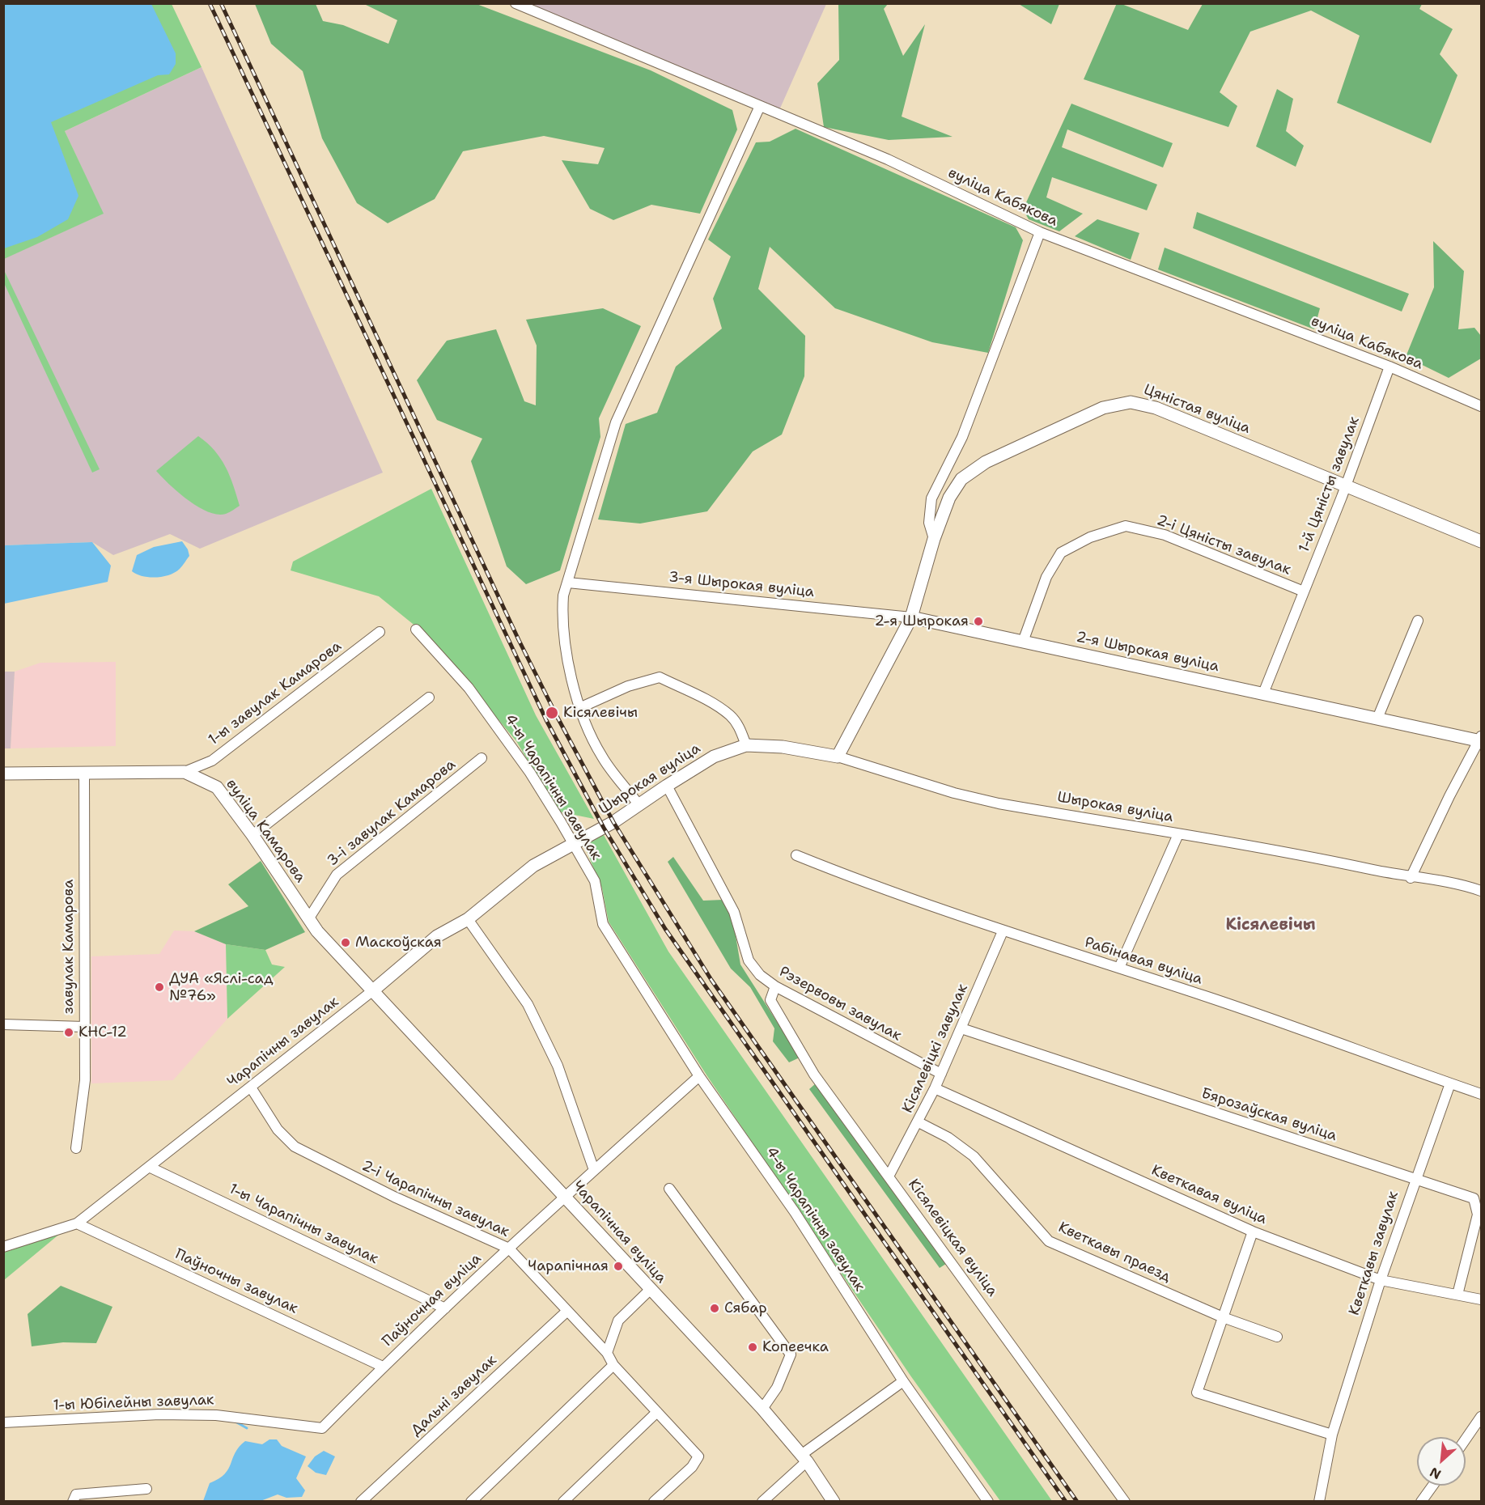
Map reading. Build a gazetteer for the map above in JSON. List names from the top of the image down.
{
  "streets": {
    "street": [
      "вуліца Кабякова",
      "Цяністая вуліца",
      "1-й Цяністы завулак",
      "2-і Цяністы завулак",
      "3-я Шырокая вуліца",
      "2-я Шырокая вуліца",
      "1-ы завулак Камарова",
      "Шырокая вуліца",
      "4-ы Чарапічны завулак",
      "3-і завулак Камарова",
      "вуліца Камарова",
      "завулак Камарова",
      "Рабінавая вуліца",
      "Рэзервовы завулак",
      "Чарапічны завулак",
      "Кісялевіцкі завулак",
      "Бярозаўская вуліца",
      "Кветкавая вуліца",
      "2-і Чарапічны завулак",
      "1-ы Чарапічны завулак",
      "Чарапічная вуліца",
      "Кісялевіцкая вуліца",
      "Кветкавы праезд",
      "Кветкавы завулак",
      "Паўночны завулак",
      "Паўночная вуліца",
      "Дальні завулак",
      "1-ы Юбілейны завулак"
    ]
  },
  "crossings": [
    ["вуліца Кабякова", "1-й Цяністы завулак"],
    ["Цяністая вуліца", "1-й Цяністы завулак"],
    ["Цяністая вуліца", "3-я Шырокая вуліца"],
    ["Цяністая вуліца", "2-я Шырокая вуліца"],
    ["Цяністая вуліца", "Шырокая вуліца"],
    ["1-й Цяністы завулак", "2-і Цяністы завулак"],
    ["1-й Цяністы завулак", "2-я Шырокая вуліца"],
    ["2-і Цяністы завулак", "2-я Шырокая вуліца"],
    ["3-я Шырокая вуліца", "2-я Шырокая вуліца"],
    ["1-ы завулак Камарова", "вуліца Камарова"],
    ["Шырокая вуліца", "4-ы Чарапічны завулак"],
    ["Шырокая вуліца", "Рэзервовы завулак"],
    ["Шырокая вуліца", "Чарапічны завулак"],
    ["4-ы Чарапічны завулак", "Чарапічны завулак"],
    ["3-і завулак Камарова", "вуліца Камарова"],
    ["вуліца Камарова", "завулак Камарова"],
    ["вуліца Камарова", "Чарапічны завулак"],
    ["вуліца Камарова", "Чарапічная вуліца"],
    ["Рабінавая вуліца", "Кісялевіцкі завулак"],
    ["Рабінавая вуліца", "Кветкавы завулак"],
    ["Рэзервовы завулак", "Кісялевіцкі завулак"],
    ["Рэзервовы завулак", "Кісялевіцкая вуліца"],
    ["Чарапічны завулак", "2-і Чарапічны завулак"],
    ["Чарапічны завулак", "1-ы Чарапічны завулак"],
    ["Чарапічны завулак", "Чарапічная вуліца"],
    ["Чарапічны завулак", "Паўночны завулак"],
    ["Кісялевіцкі завулак", "Бярозаўская вуліца"],
    ["Кісялевіцкі завулак", "Кветкавая вуліца"],
    ["Кісялевіцкі завулак", "Кісялевіцкая вуліца"],
    ["Кісялевіцкі завулак", "Кветкавы праезд"],
    ["Бярозаўская вуліца", "Кветкавая вуліца"],
    ["Бярозаўская вуліца", "Кветкавы завулак"],
    ["Кветкавая вуліца", "Кветкавы завулак"],
    ["2-і Чарапічны завулак", "Паўночная вуліца"],
    ["2-і Чарапічны завулак", "Дальні завулак"],
    ["1-ы Чарапічны завулак", "Паўночная вуліца"],
    ["Чарапічная вуліца", "Паўночная вуліца"],
    ["Паўночны завулак", "Паўночная вуліца"],
    ["Паўночная вуліца", "1-ы Юбілейны завулак"]
  ],
  "districts": ["Кісялевічы"],
  "places": [
    "2-я Шырокая",
    "Кісялевічы",
    "Маскоўская",
    "ДУА «Яслі-сад №76»",
    "КНС-12",
    "Чарапічная",
    "Сябар",
    "Копеечка"
  ],
  "north": "bottom left"
}
